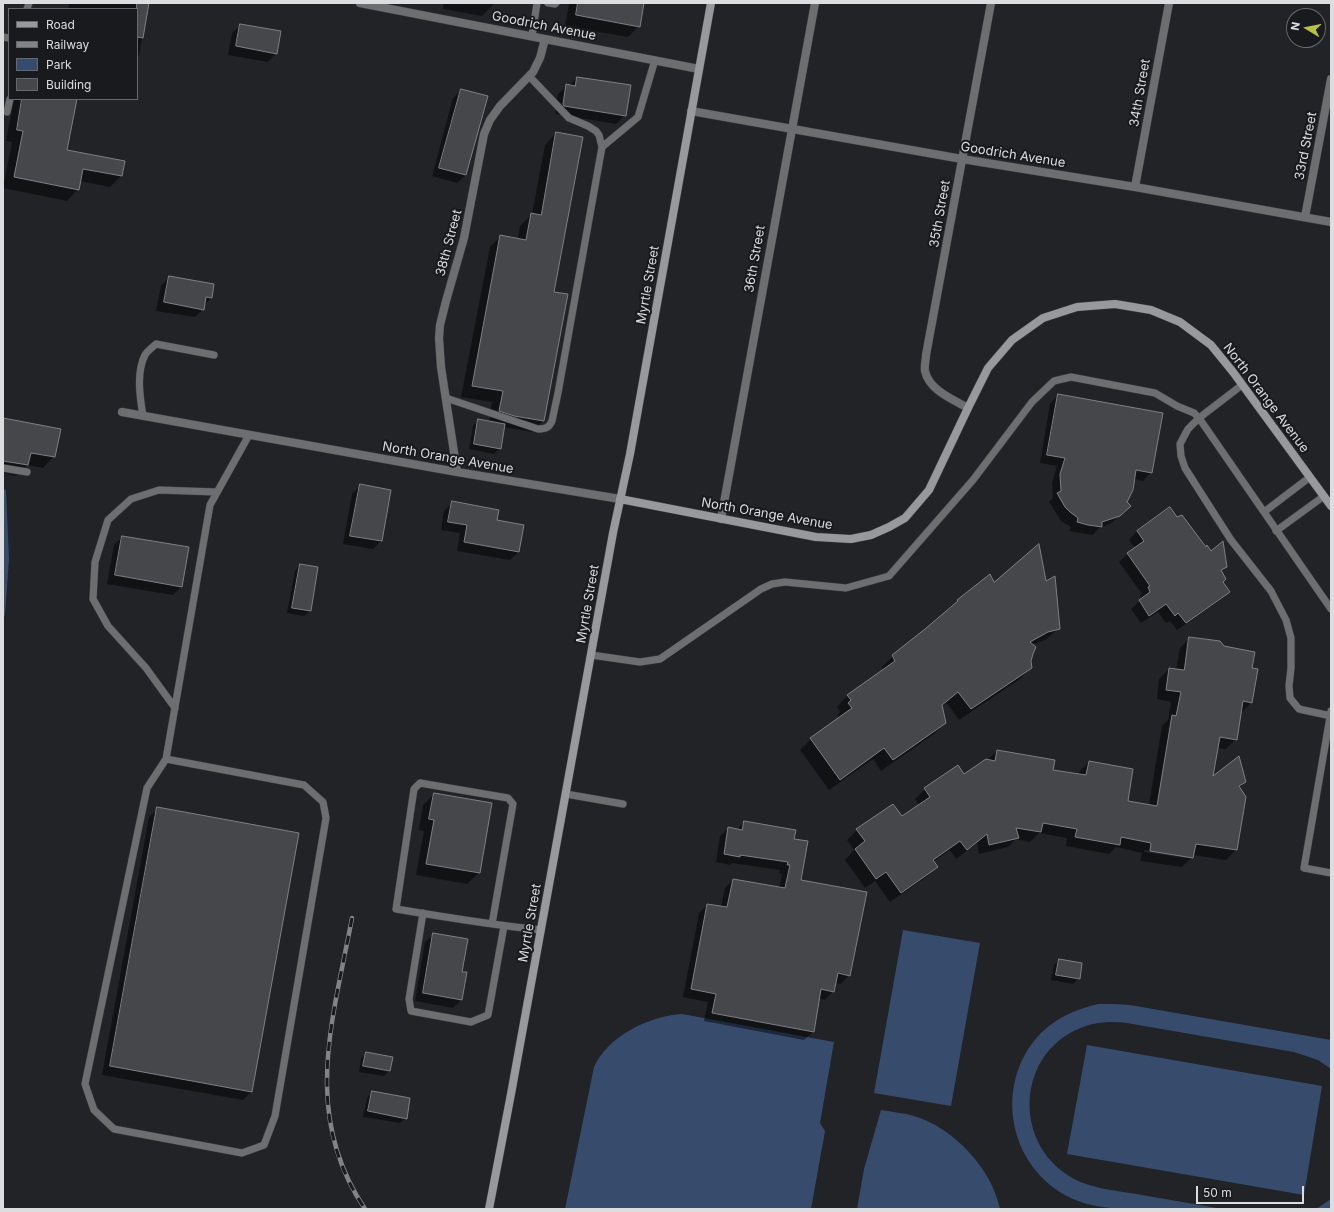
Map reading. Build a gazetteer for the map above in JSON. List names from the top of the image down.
{
  "streets": {
    "street": [
      "Goodrich Avenue",
      "34th Street",
      "33rd Street",
      "35th Street",
      "38th Street",
      "36th Street",
      "Myrtle Street",
      "North Orange Avenue"
    ]
  },
  "crossings": [
    ["Goodrich Avenue", "34th Street"],
    ["Goodrich Avenue", "33rd Street"],
    ["Goodrich Avenue", "35th Street"],
    ["Goodrich Avenue", "38th Street"],
    ["Goodrich Avenue", "36th Street"],
    ["Goodrich Avenue", "Myrtle Street"],
    ["35th Street", "North Orange Avenue"],
    ["38th Street", "North Orange Avenue"],
    ["36th Street", "North Orange Avenue"],
    ["Myrtle Street", "North Orange Avenue"]
  ],
  "legend": [
    "Road",
    "Railway",
    "Park",
    "Building"
  ],
  "scale_bar": "50 m",
  "north": "left"
}
